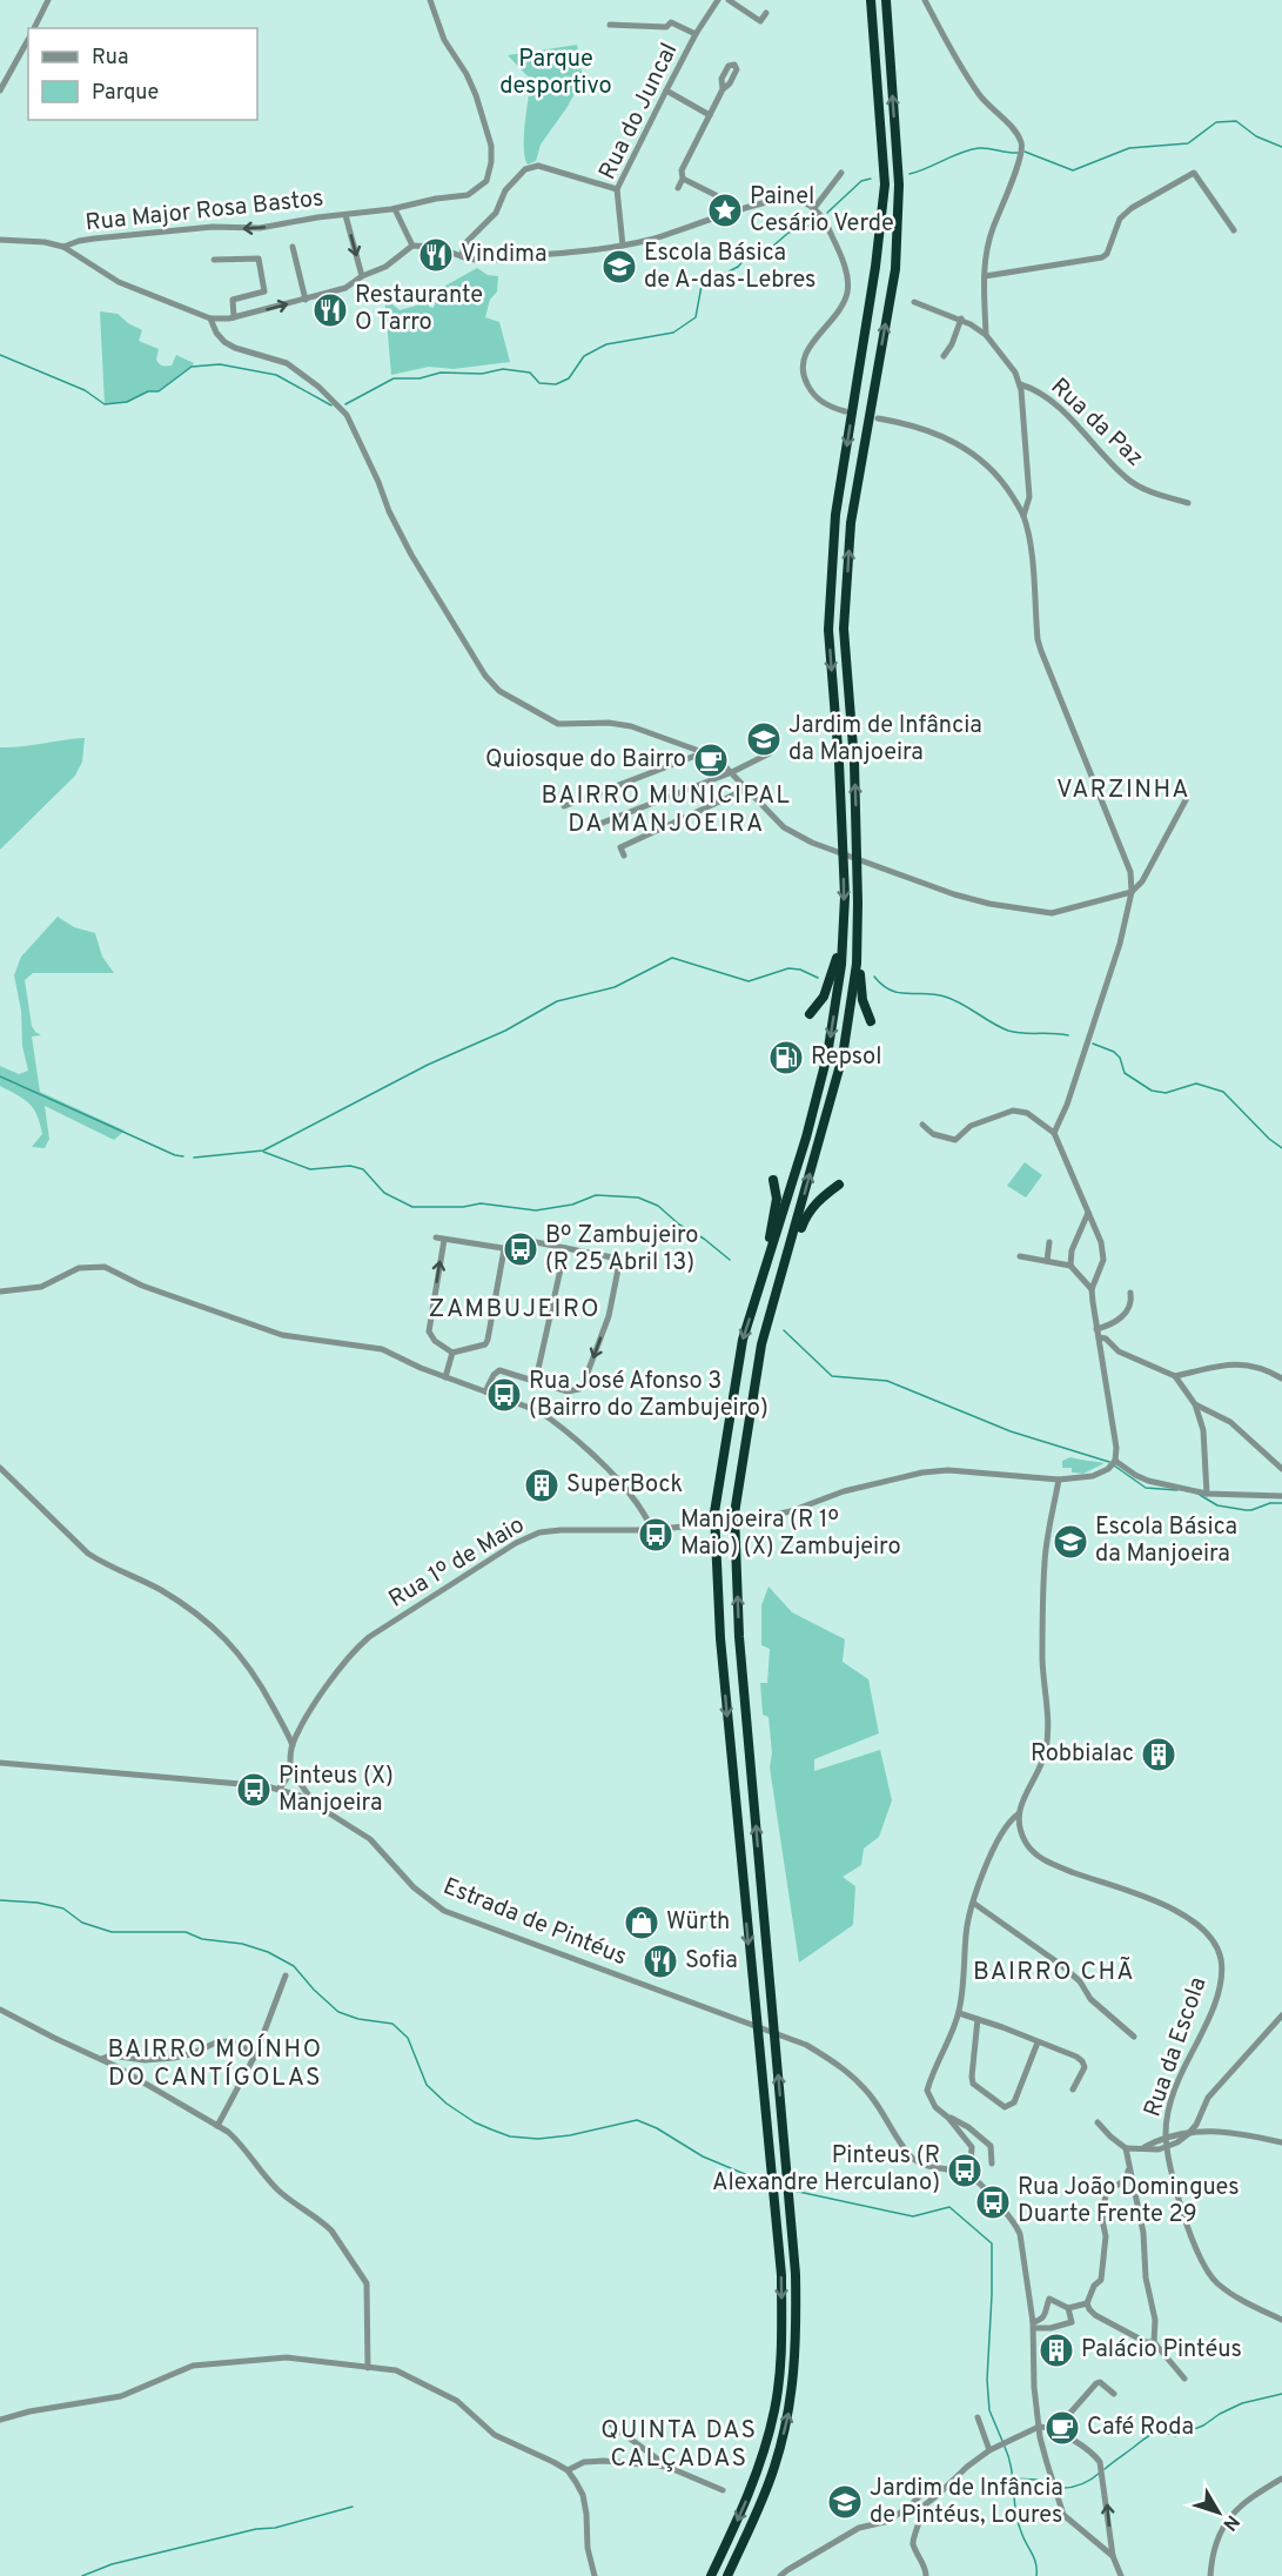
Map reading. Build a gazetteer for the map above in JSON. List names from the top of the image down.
{
  "streets": {
    "street": [
      "Rua do Juncal",
      "Rua Major Rosa Bastos",
      "Rua da Paz",
      "Rua 1º de Maio",
      "Estrada de Pintéus",
      "Rua da Escola"
    ]
  },
  "one_way": ["Rua Major Rosa Bastos"],
  "districts": [
    "VARZINHA",
    "BAIRRO MUNICIPAL DA MANJOEIRA",
    "ZAMBUJEIRO",
    "BAIRRO CHÃ",
    "BAIRRO MOÍNHO DO CANTÍGOLAS",
    "QUINTA DAS CALÇADAS"
  ],
  "parks": ["Parque desportivo"],
  "places": {
    "place": ["Painel Cesário Verde"],
    "restaurant": ["Vindima", "Restaurante O Tarro", "Sofia"],
    "school or university": [
      "Escola Básica de A-das-Lebres",
      "Jardim de Infância da Manjoeira",
      "Escola Básica da Manjoeira",
      "Jardim de Infância de Pintéus, Loures"
    ],
    "cafe": ["Quiosque do Bairro", "Café Roda"],
    "fuel station": ["Repsol"],
    "bus stop": [
      "Bº Zambujeiro (R 25 Abril 13)",
      "Rua José Afonso 3 (Bairro do Zambujeiro)",
      "Manjoeira (R 1º Maio) (X) Zambujeiro",
      "Pinteus (X) Manjoeira",
      "Pinteus (R Alexandre Herculano)",
      "Rua João Domingues Duarte Frente 29"
    ],
    "building": ["SuperBock", "Robbialac", "Palácio Pintéus"],
    "shop": ["Würth"]
  },
  "legend": ["Rua", "Parque"],
  "north": "bottom right"
}
